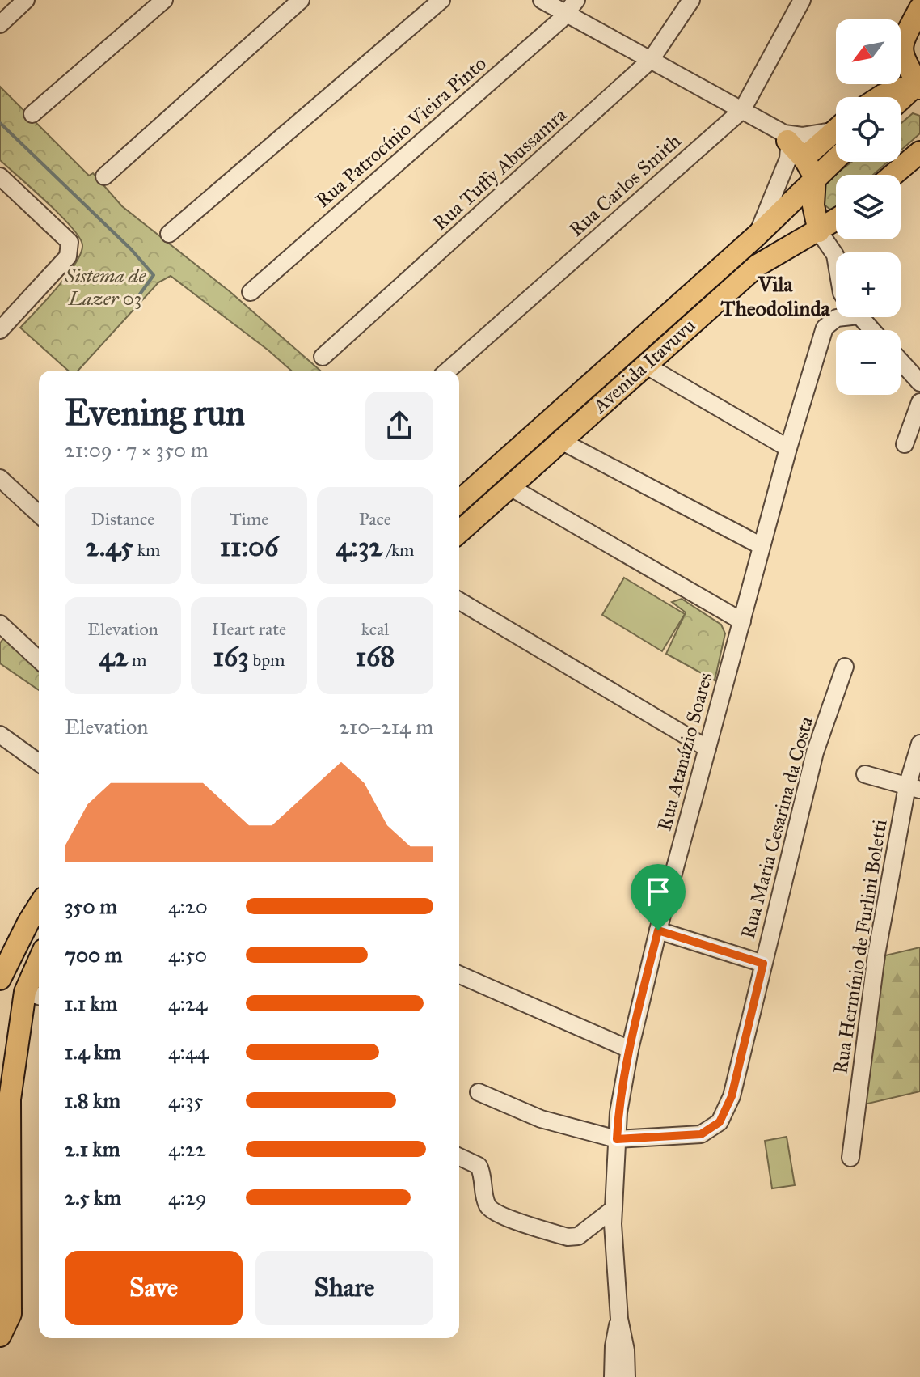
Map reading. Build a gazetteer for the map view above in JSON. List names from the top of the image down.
{
  "streets": {
    "main road": ["Avenida Itavuvu"],
    "street": [
      "Rua Patrocínio Vieira Pinto",
      "Rua Tuffy Abussamra",
      "Rua Carlos Smith",
      "Rua Atanázio Soares",
      "Rua Maria Cesarina da Costa",
      "Rua Hermínio de Furlini Boletti"
    ]
  },
  "crossings": [
    ["Rua Atanázio Soares", "Rua Maria Cesarina da Costa"]
  ],
  "districts": ["Vila Theodolinda"],
  "parks": ["Sistema de Lazer 03"],
  "north": "bottom left",
  "page": {
    "map_buttons": ["+", "−"],
    "heading": ["Evening run", "21:09 · 7 × 350 m"],
    "stats": [
      ["Distance", "2.45 km"],
      ["Time", "11:06"],
      ["Pace", "4:32 /km"],
      ["Elevation", "42 m"],
      ["Heart rate", "163 bpm"],
      ["kcal", "168"]
    ],
    "chart": ["Elevation", "210–214 m"],
    "list": [
      {
        "name": "350 m",
        "note": "4:20"
      },
      {
        "name": "700 m",
        "note": "4:50"
      },
      {
        "name": "1.1 km",
        "note": "4:24"
      },
      {
        "name": "1.4 km",
        "note": "4:44"
      },
      {
        "name": "1.8 km",
        "note": "4:35"
      },
      {
        "name": "2.1 km",
        "note": "4:22"
      },
      {
        "name": "2.5 km",
        "note": "4:29"
      }
    ],
    "buttons": ["Save", "Share"]
  }
}
